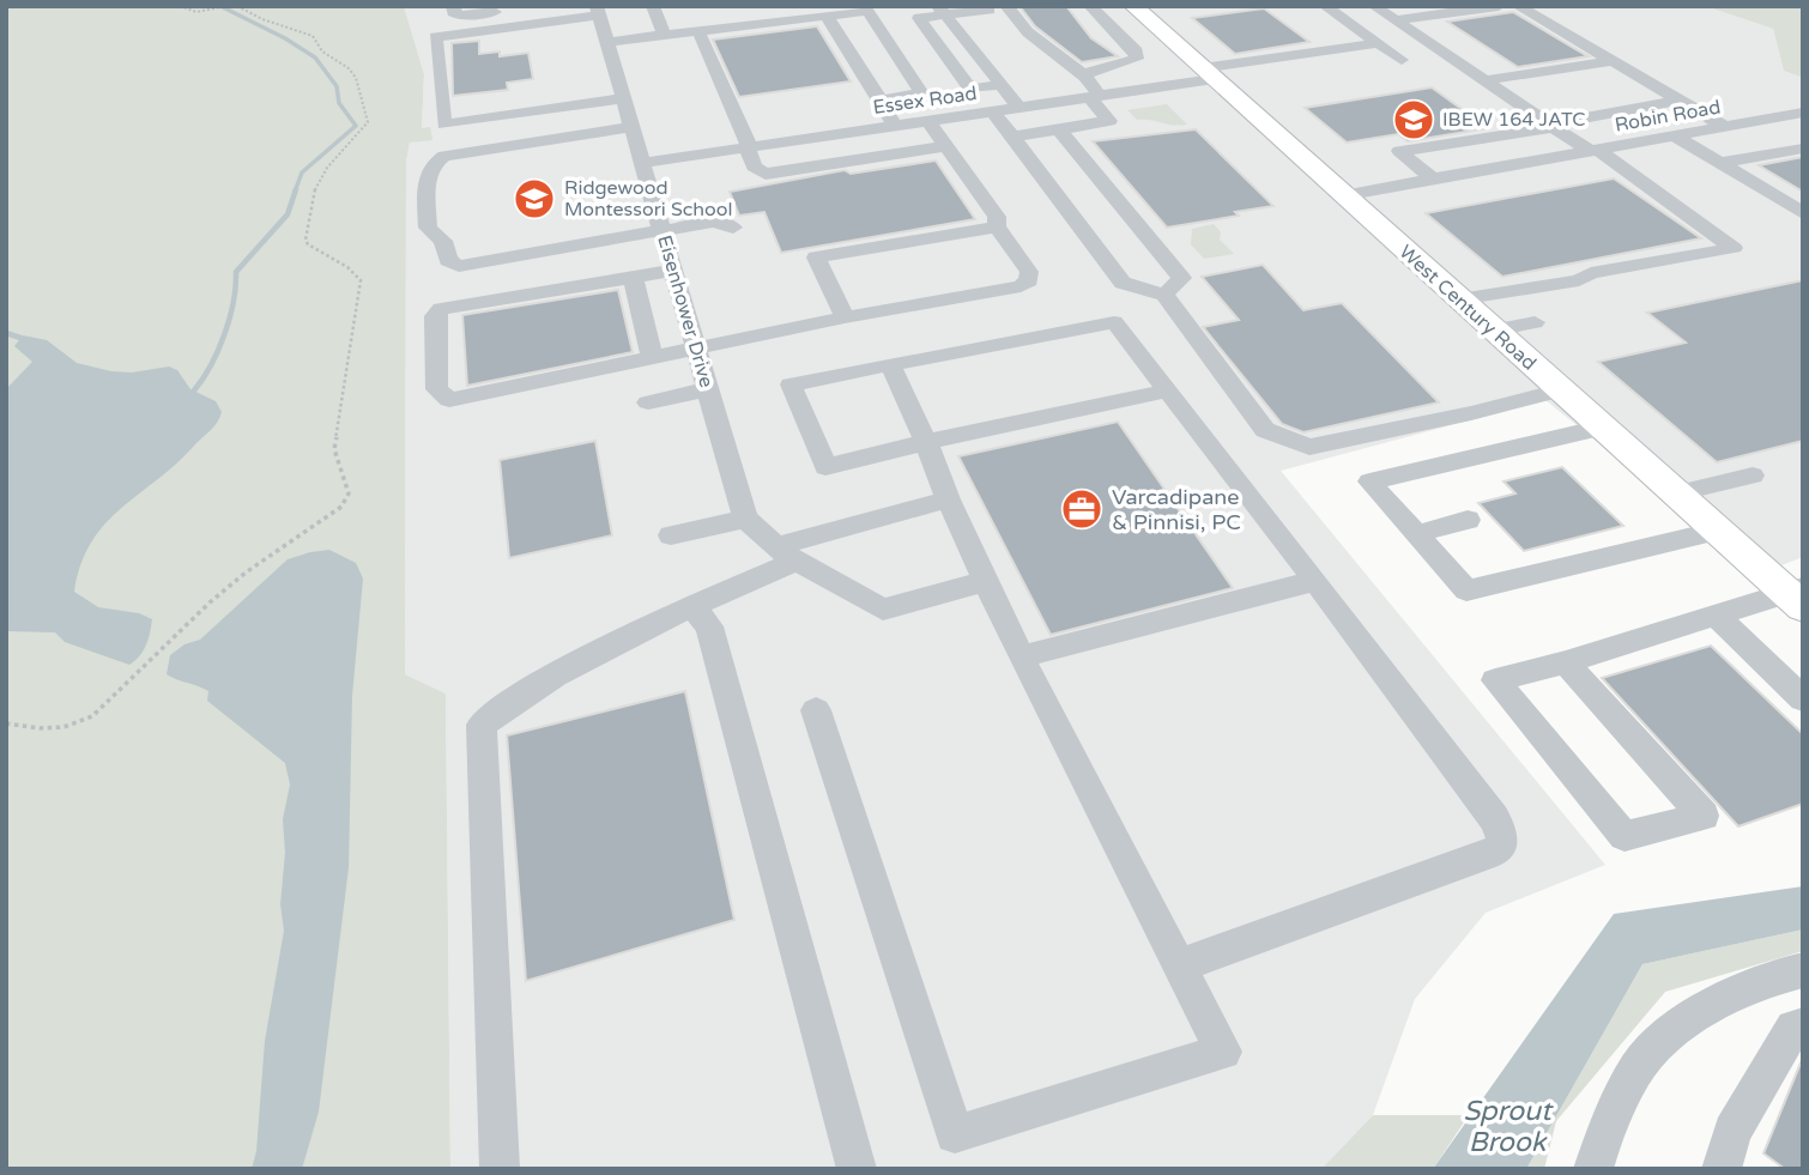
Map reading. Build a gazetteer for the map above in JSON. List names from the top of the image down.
{
  "streets": {
    "main road": ["West Century Road"],
    "street": ["Essex Road", "Robin Road", "Eisenhower Drive"]
  },
  "crossings": [
    ["Essex Road", "West Century Road"],
    ["Essex Road", "Eisenhower Drive"],
    ["Robin Road", "West Century Road"]
  ],
  "water": ["Sprout Brook"],
  "places": {
    "school or university": ["IBEW 164 JATC", "Ridgewood Montessori School"],
    "office": ["Varcadipane & Pinnisi, PC"]
  }
}
